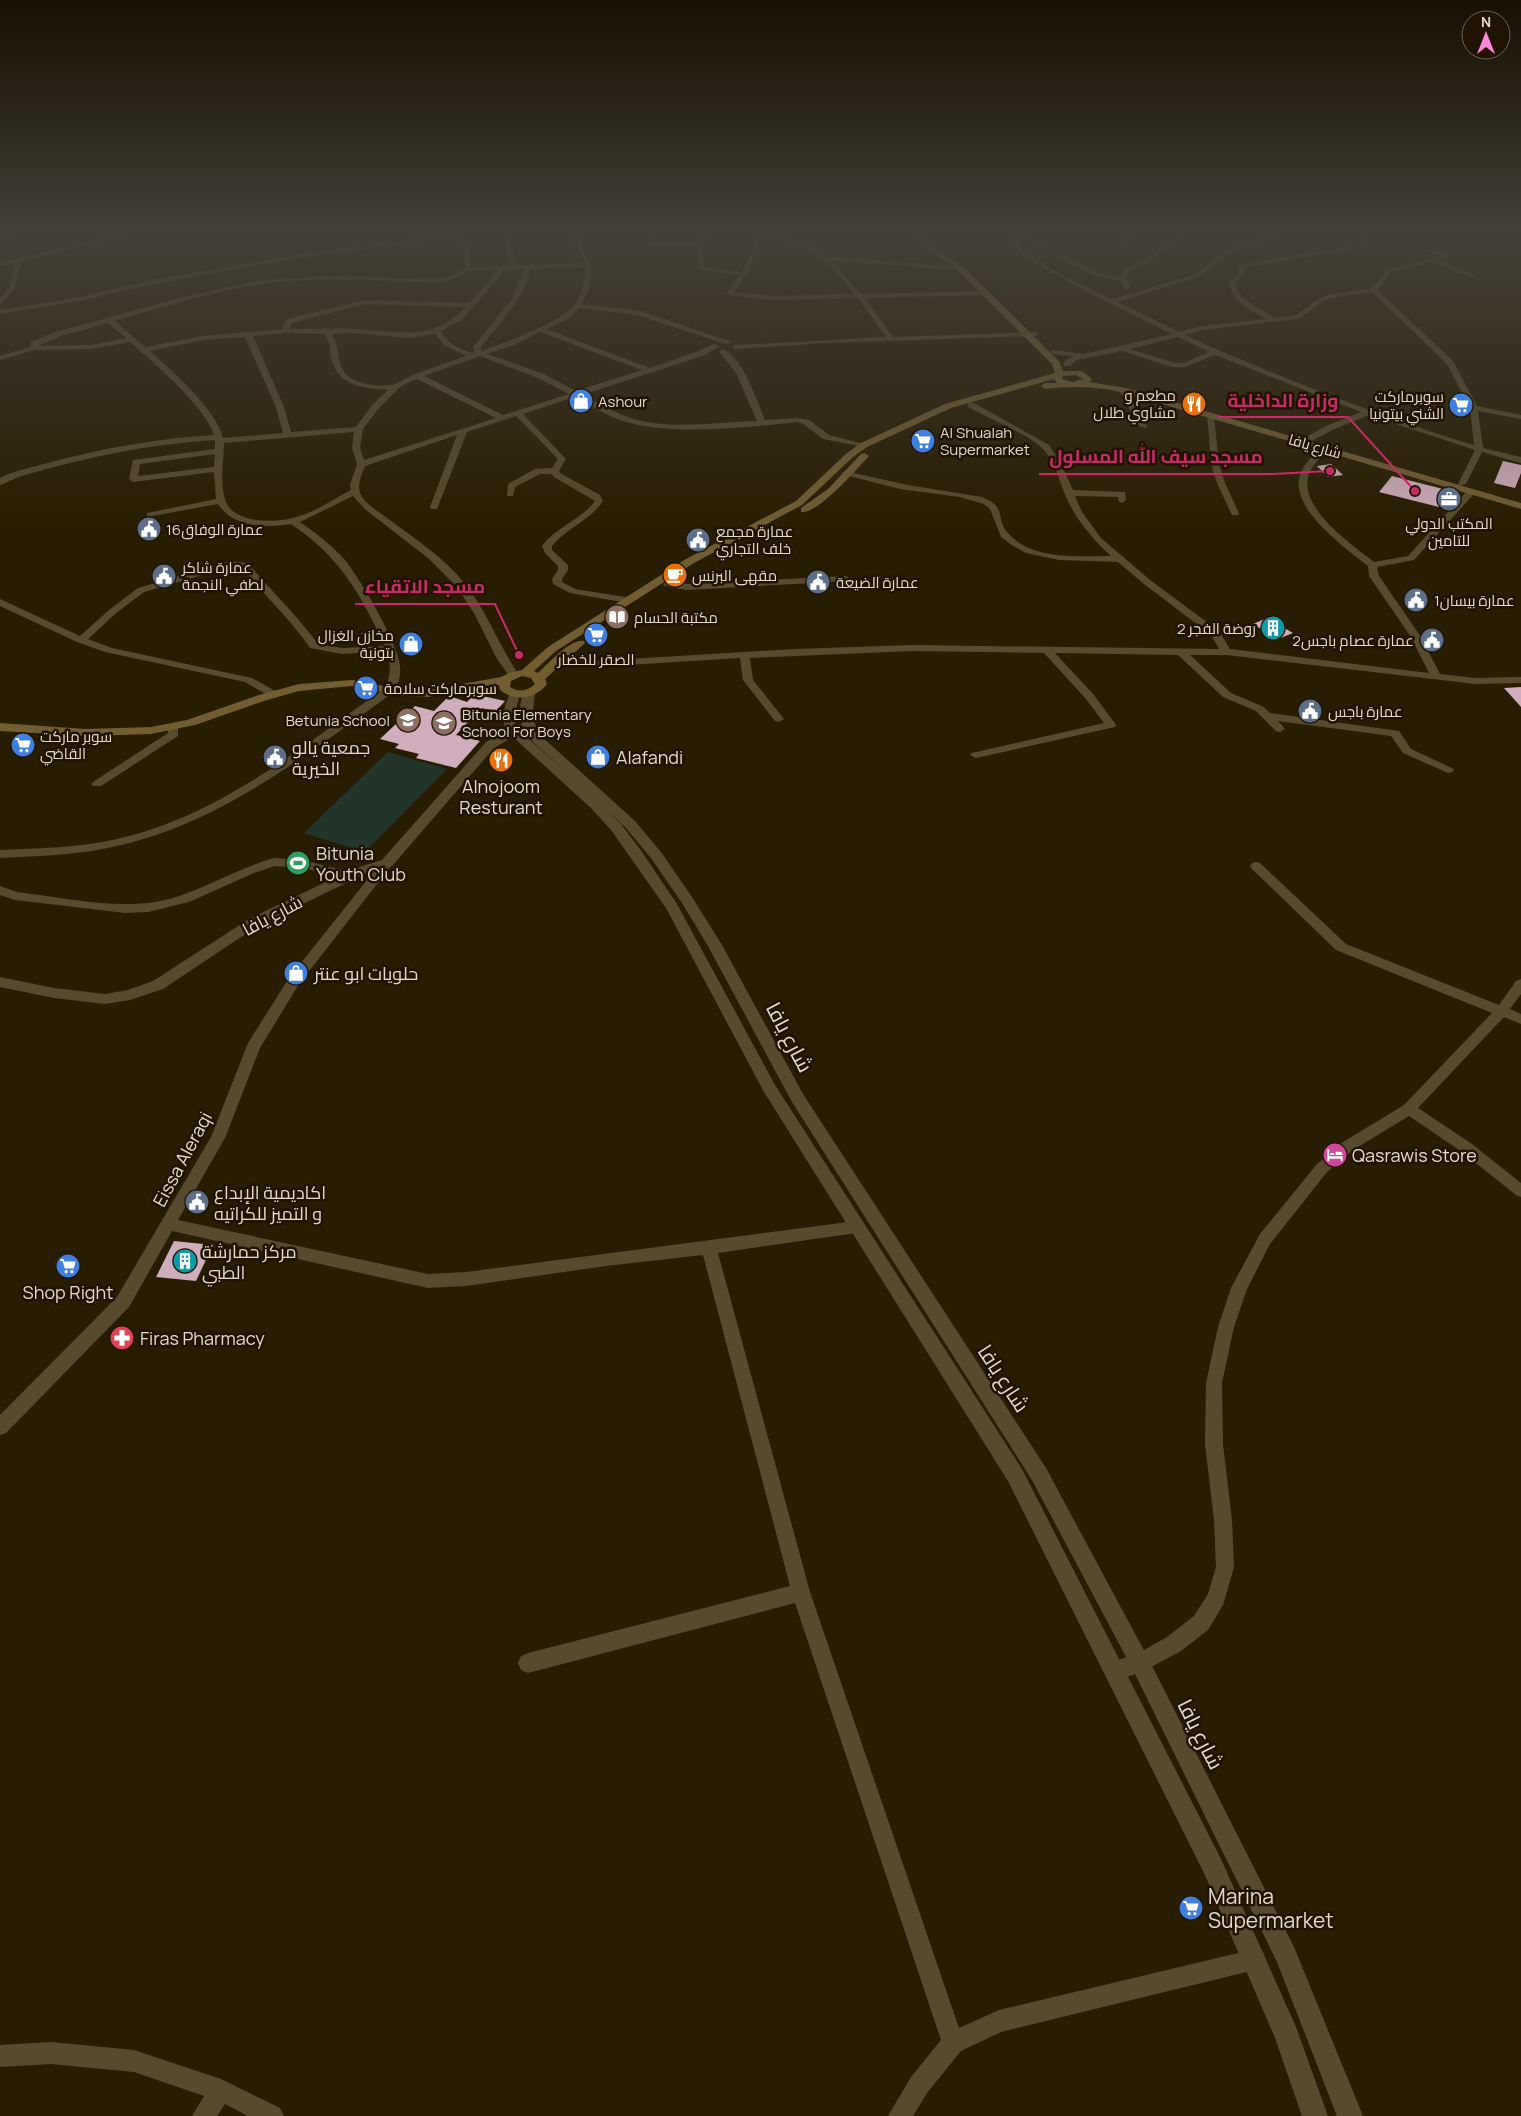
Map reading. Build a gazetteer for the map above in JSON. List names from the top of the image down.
{
  "streets": {
    "main road": ["شارع يافا"],
    "street": ["Eissa Aleraqi"]
  },
  "crossings": [
    ["شارع يافا", "Eissa Aleraqi"]
  ],
  "places": {
    "shop": [
      "Ashour",
      "مخازن الغزال بتونية",
      "Alafandi",
      "حلويات ابو عنتر"
    ],
    "restaurant": ["مطعم و مشاوي طلال", "Alnojoom Resturant"],
    "supermarket": [
      "سوبرماركت الشني بيتونيا",
      "Al Shualah Supermarket",
      "الصقر للخضار",
      "سوبرماركت سلامة",
      "سوبر ماركت القاضي",
      "Shop Right",
      "Marina Supermarket"
    ],
    "other": ["مسجد سيف الله المسلول", "وزارة الداخلية", "مسجد الاتقياء"],
    "office": ["المكتب الدولي للتامين"],
    "public building": [
      "عمارة الوفاق16",
      "عمارة مجمع خلف التجاري",
      "عمارة شاكر لطفي النجمة",
      "عمارة الضيعة",
      "عمارة بيسان1",
      "عمارة عصام باجس2",
      "عمارة باجس",
      "جمعية يالو الخيرية",
      "اكاديمية الإبداع و التميز للكراتيه"
    ],
    "cafe": ["مقهى البرنس"],
    "library": ["مكتبة الحسام"],
    "building": ["روضة الفجر 2", "مركز حمارشة الطبي"],
    "school or university": ["Betunia School", "Bitunia Elementary School For Boys"],
    "sports": ["Bitunia Youth Club"],
    "hotel": ["Qasrawis Store"],
    "pharmacy": ["Firas Pharmacy"]
  },
  "north": "top"
}
